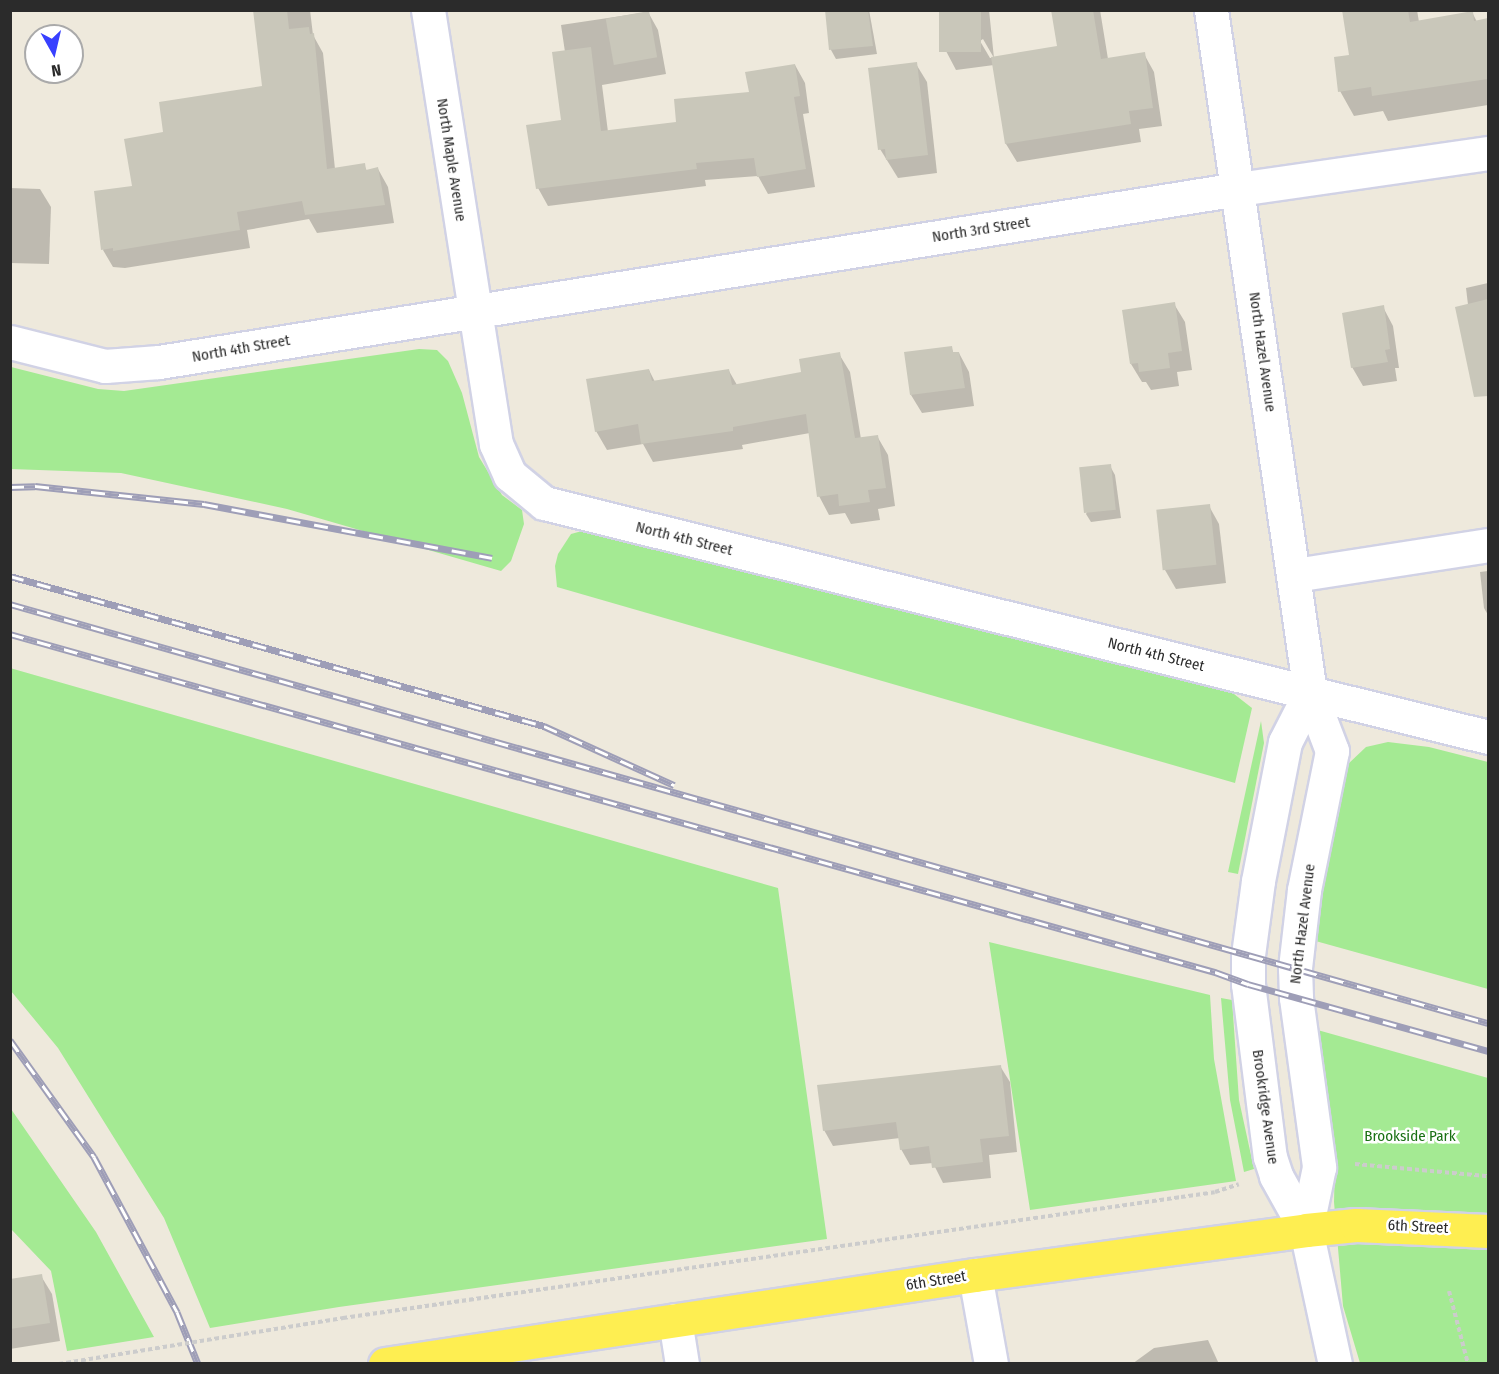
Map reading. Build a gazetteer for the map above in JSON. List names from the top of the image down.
{
  "streets": {
    "main road": ["6th Street"],
    "street": [
      "North Maple Avenue",
      "North 3rd Street",
      "North 4th Street",
      "North Hazel Avenue",
      "Brookridge Avenue"
    ]
  },
  "crossings": [
    ["North Maple Avenue", "North 3rd Street"],
    ["North Maple Avenue", "North 4th Street"],
    ["North 3rd Street", "North 4th Street"],
    ["North 3rd Street", "North Hazel Avenue"],
    ["North 4th Street", "North Hazel Avenue"],
    ["North 4th Street", "Brookridge Avenue"],
    ["North Hazel Avenue", "Brookridge Avenue"],
    ["North Hazel Avenue", "6th Street"],
    ["Brookridge Avenue", "6th Street"]
  ],
  "parks": ["Brookside Park"],
  "north": "bottom"
}
